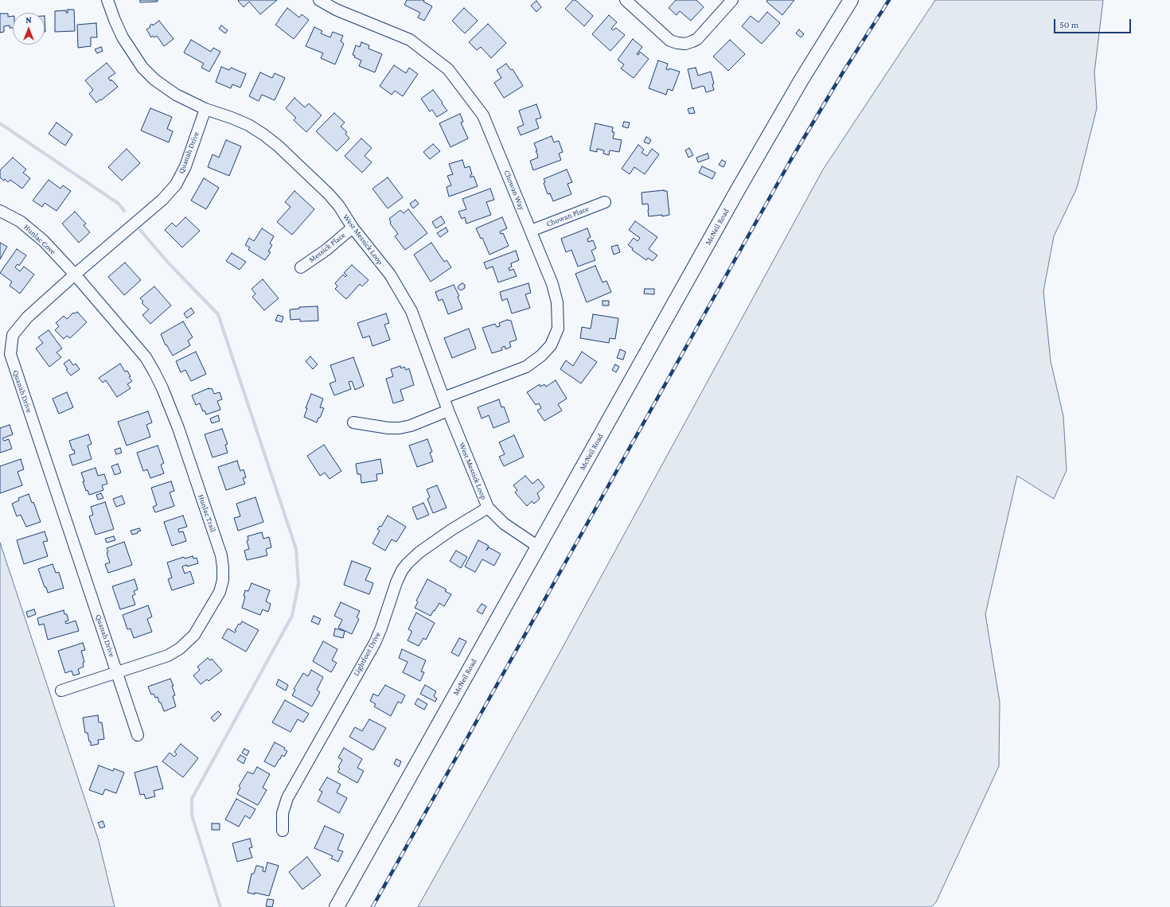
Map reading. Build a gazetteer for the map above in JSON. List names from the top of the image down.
{
  "streets": {
    "main road": ["McNeil Road"],
    "street": [
      "Quanah Drive",
      "Chowan Way",
      "Chowan Place",
      "Hunlac Cove",
      "West Messick Loop",
      "Messick Place",
      "Hunlac Trail",
      "Lightfoot Drive"
    ]
  },
  "crossings": [
    ["Quanah Drive", "Hunlac Cove"],
    ["Quanah Drive", "West Messick Loop"],
    ["Quanah Drive", "Hunlac Trail"],
    ["Chowan Way", "Chowan Place"],
    ["Chowan Way", "West Messick Loop"],
    ["McNeil Road", "West Messick Loop"],
    ["Hunlac Cove", "Hunlac Trail"],
    ["West Messick Loop", "Messick Place"],
    ["West Messick Loop", "Lightfoot Drive"]
  ],
  "scale_bar": "50 m",
  "north": "top"
}
